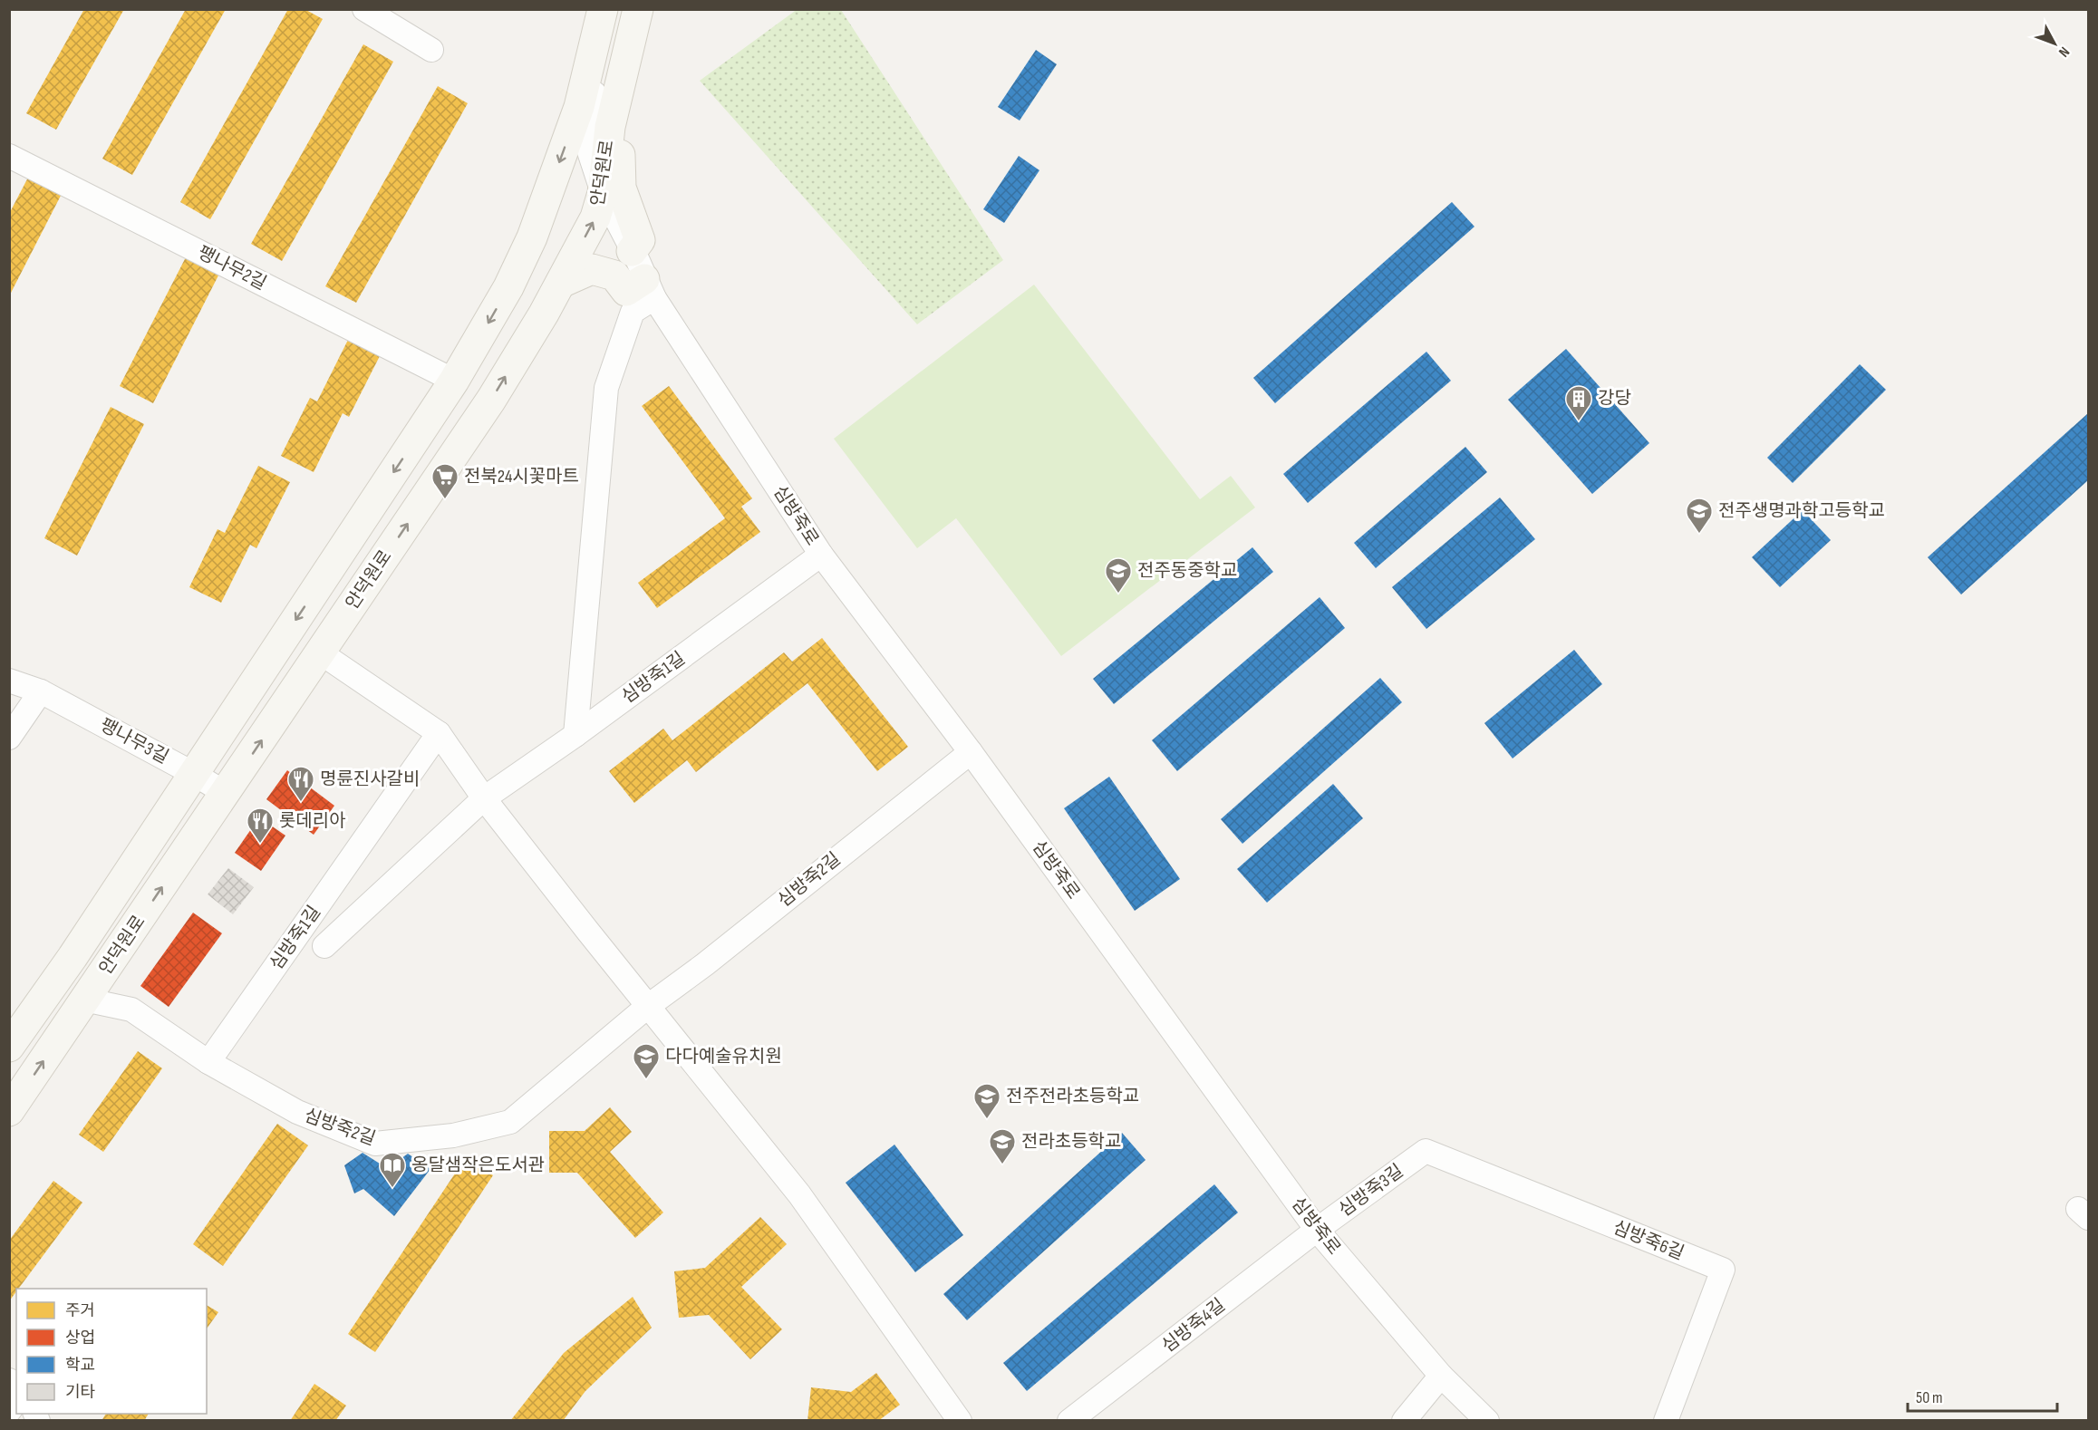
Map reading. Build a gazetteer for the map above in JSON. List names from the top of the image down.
{
  "streets": {
    "street": [
      "안덕원로",
      "팽나무2길",
      "심방죽로",
      "심방죽1길",
      "팽나무3길",
      "심방죽2길",
      "심방죽3길",
      "심방죽6길",
      "심방죽4길"
    ]
  },
  "crossings": [
    ["안덕원로", "팽나무2길"],
    ["안덕원로", "심방죽로"],
    ["안덕원로", "팽나무3길"],
    ["안덕원로", "심방죽2길"],
    ["심방죽로", "심방죽1길"],
    ["심방죽로", "심방죽2길"],
    ["심방죽로", "심방죽3길"],
    ["심방죽로", "심방죽4길"],
    ["심방죽1길", "심방죽2길"],
    ["심방죽3길", "심방죽6길"],
    ["심방죽3길", "심방죽4길"]
  ],
  "places": {
    "building": ["강당"],
    "supermarket": ["전북24시꽃마트"],
    "school or university": [
      "전주생명과학고등학교",
      "전주동중학교",
      "다다예술유치원",
      "전주전라초등학교",
      "전라초등학교"
    ],
    "restaurant": ["명륜진사갈비", "롯데리아"],
    "library": ["옹달샘작은도서관"]
  },
  "legend": [
    "주거",
    "상업",
    "학교",
    "기타"
  ],
  "scale_bar": "50 m",
  "north": "bottom right"
}
